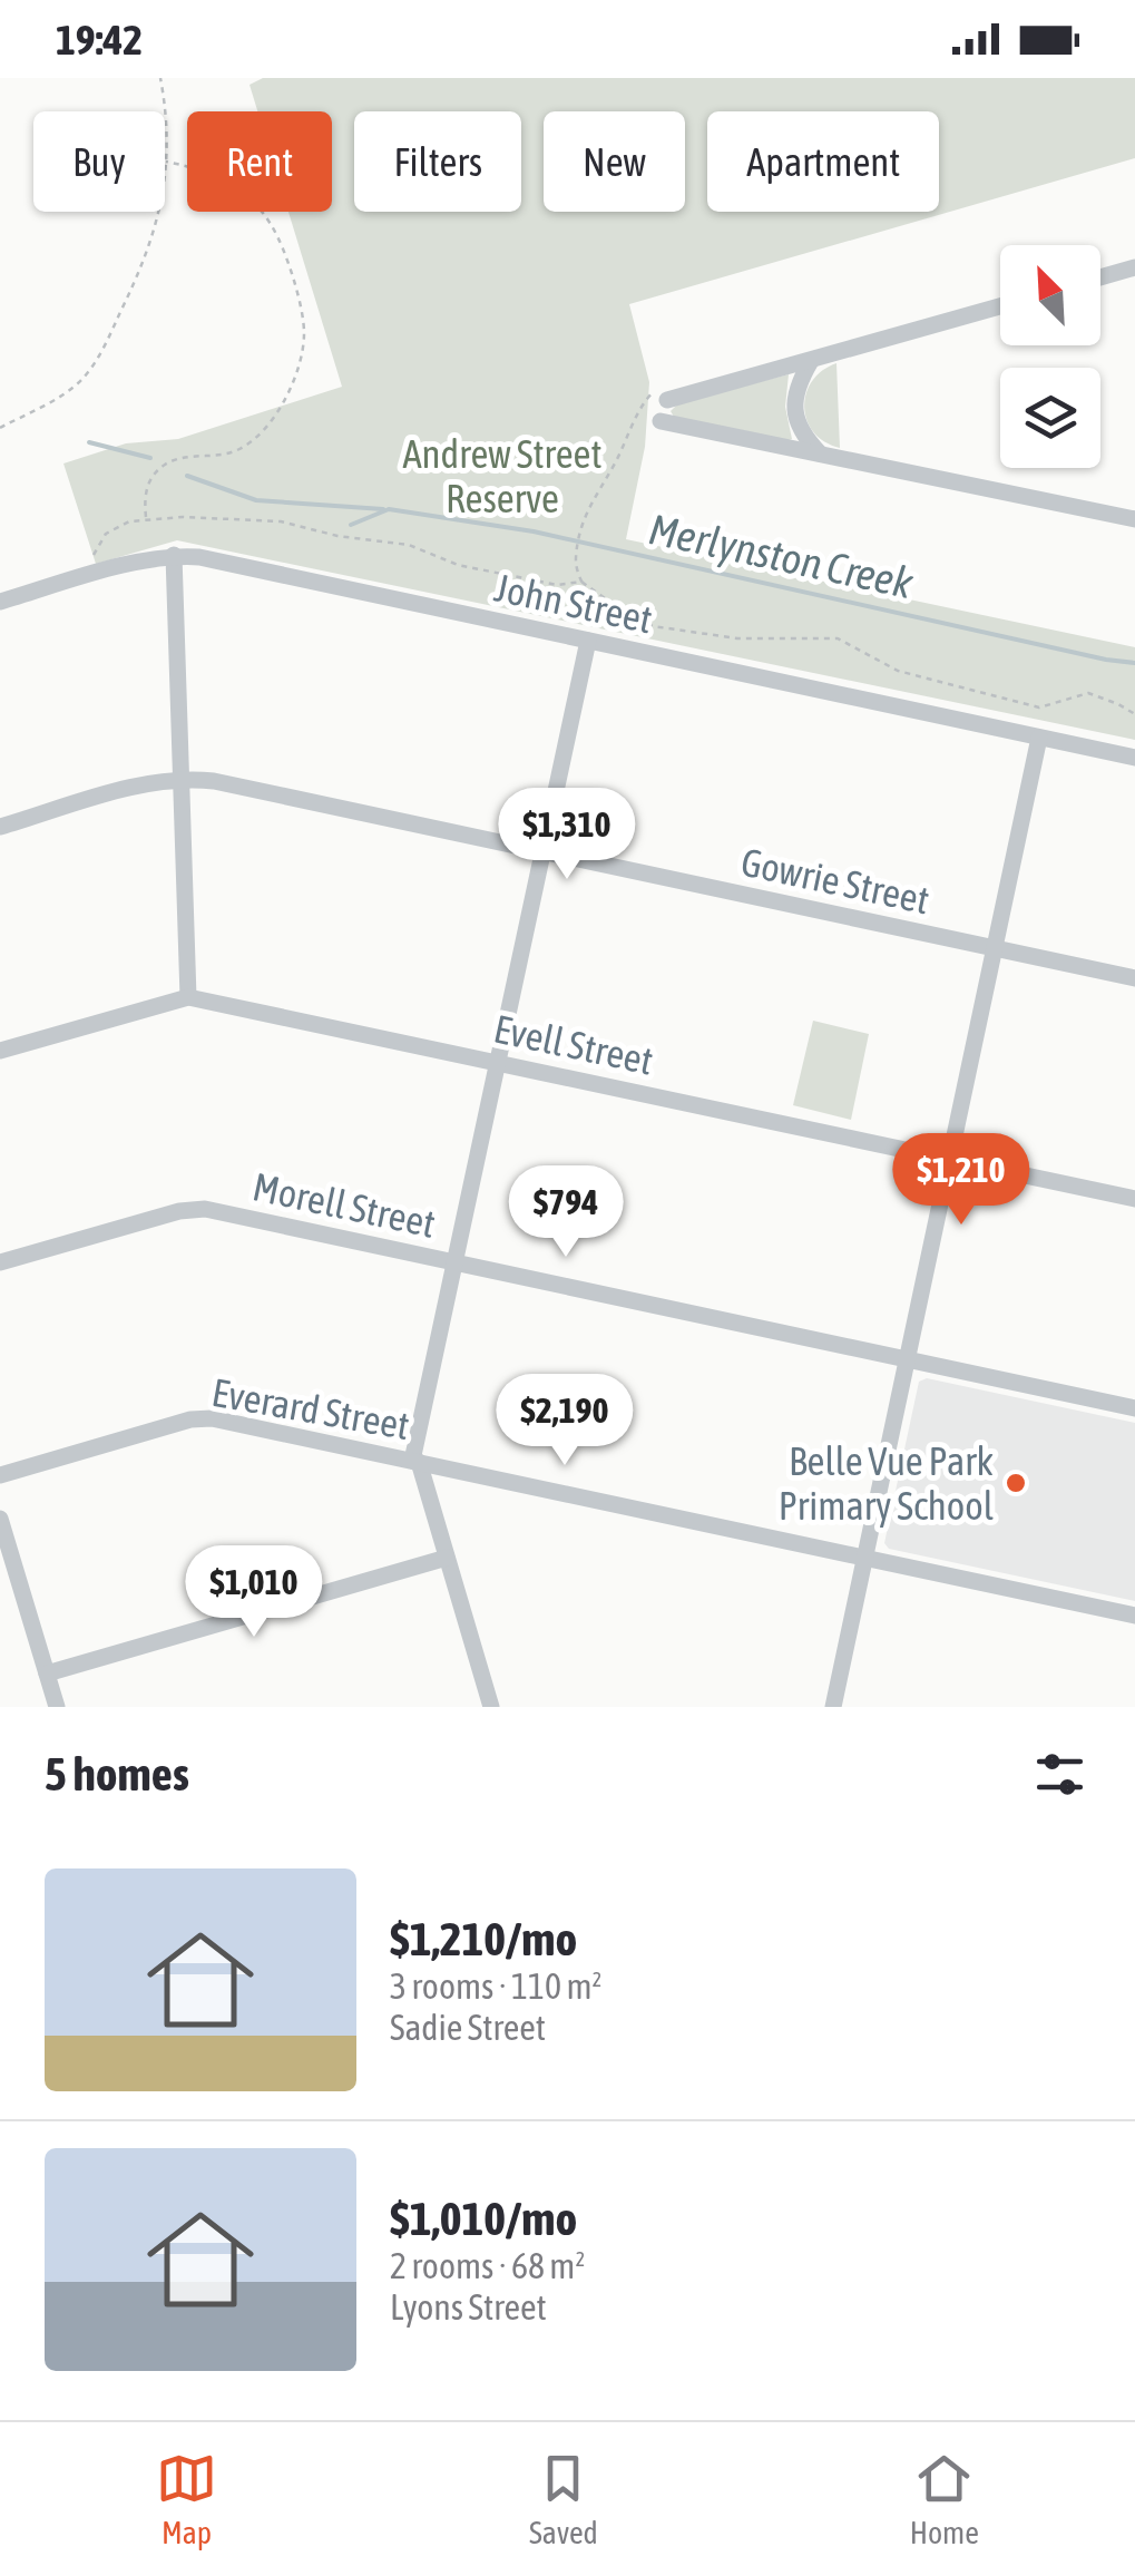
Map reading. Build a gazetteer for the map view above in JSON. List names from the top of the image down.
{
  "streets": {
    "street": [
      "John Street",
      "Gowrie Street",
      "Evell Street",
      "Morell Street",
      "Everard Street"
    ]
  },
  "water": ["Merlynston Creek"],
  "parks": ["Andrew Street Reserve"],
  "places": ["Belle Vue Park Primary School"],
  "north": "top left",
  "page": {
    "status": "19:42",
    "chip": [
      "Buy",
      "Rent",
      "Filters",
      "New",
      "Apartment"
    ],
    "price": [
      "$1,310",
      "$1,210",
      "$794",
      "$2,190",
      "$1,010"
    ],
    "heading": "5 homes",
    "list": [
      {
        "name": "$1,210/mo",
        "note": "3 rooms · 110 m² · Sadie Street"
      },
      {
        "name": "$1,010/mo",
        "note": "2 rooms · 68 m² · Lyons Street"
      }
    ],
    "tabs": ["Map", "Saved", "Home"]
  }
}
